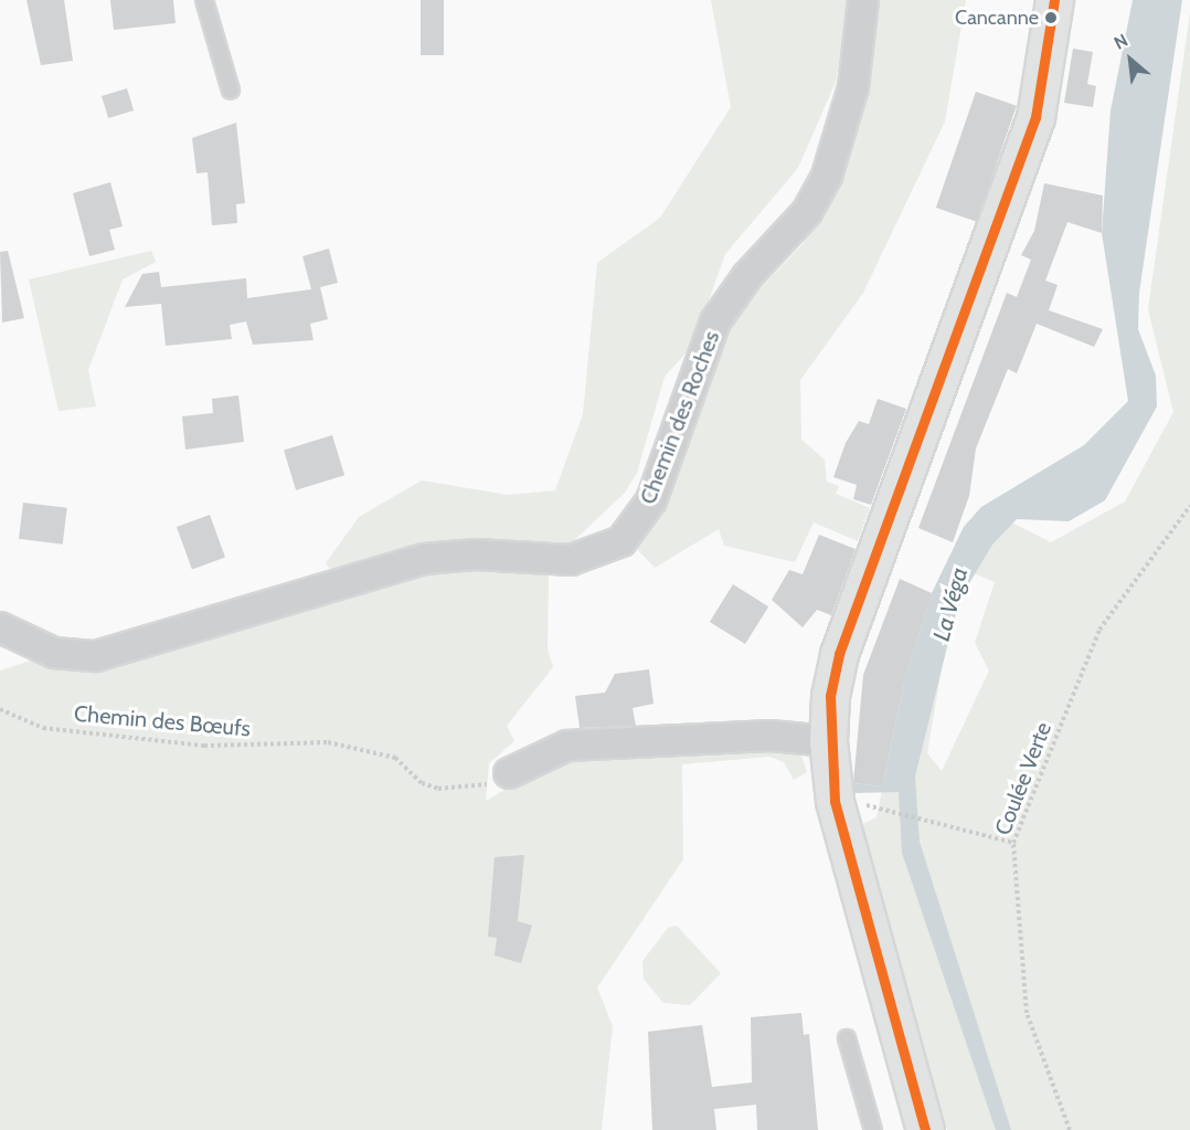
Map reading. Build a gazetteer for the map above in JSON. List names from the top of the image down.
{
  "streets": {
    "street": ["Chemin des Roches"],
    "path": ["Chemin des Bœufs", "Coulée Verte"]
  },
  "water": ["La Véga"],
  "places": ["Cancanne"],
  "north": "top left"
}
